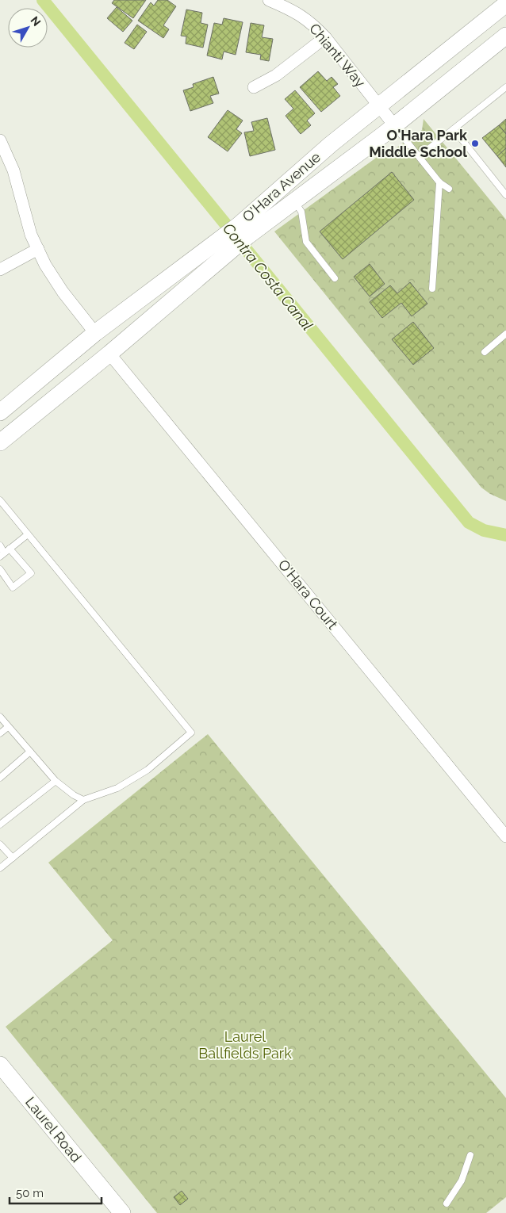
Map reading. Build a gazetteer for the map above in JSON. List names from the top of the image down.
{
  "streets": {
    "main road": ["O'Hara Avenue", "Laurel Road"],
    "street": ["Chianti Way", "O'Hara Court"]
  },
  "crossings": [
    ["Chianti Way", "O'Hara Avenue"],
    ["O'Hara Avenue", "O'Hara Court"]
  ],
  "water": ["Contra Costa Canal"],
  "parks": ["Laurel Ballfields Park"],
  "places": ["O'Hara Park Middle School"],
  "scale_bar": "50 m",
  "north": "top right"
}
